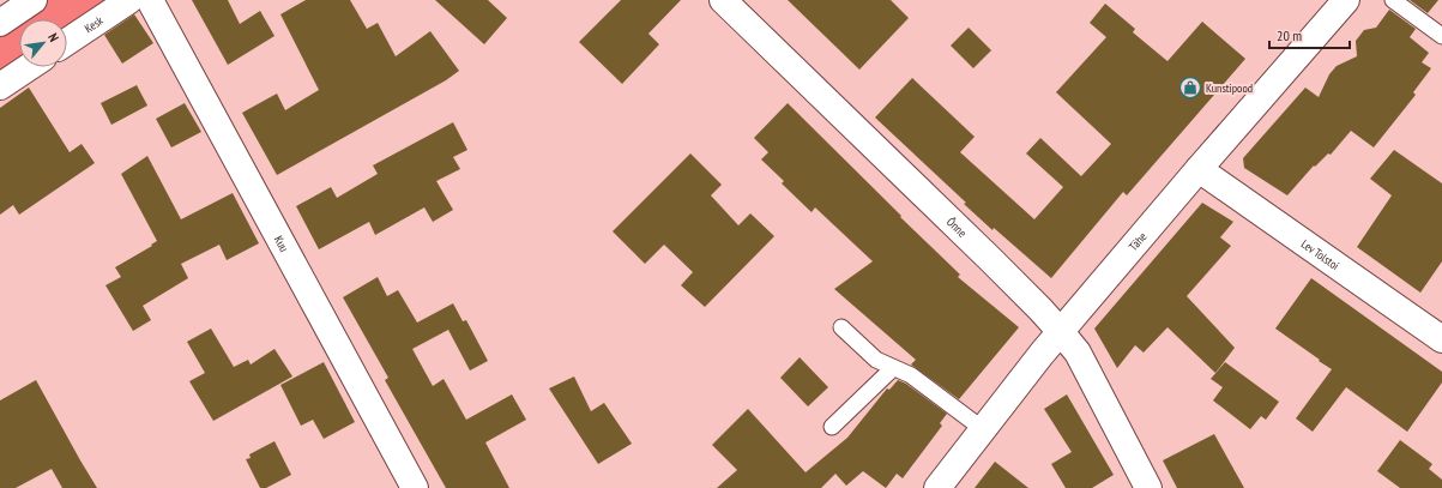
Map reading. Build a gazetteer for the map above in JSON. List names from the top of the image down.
{
  "streets": {
    "street": [
      "Kesk",
      "Õnne",
      "Tähe",
      "Kuu",
      "Lev Tolstoi"
    ]
  },
  "crossings": [
    ["Õnne", "Tähe"],
    ["Tähe", "Lev Tolstoi"]
  ],
  "places": {
    "shop": ["Kunstipood"]
  },
  "scale_bar": "20 m",
  "north": "top right"
}
